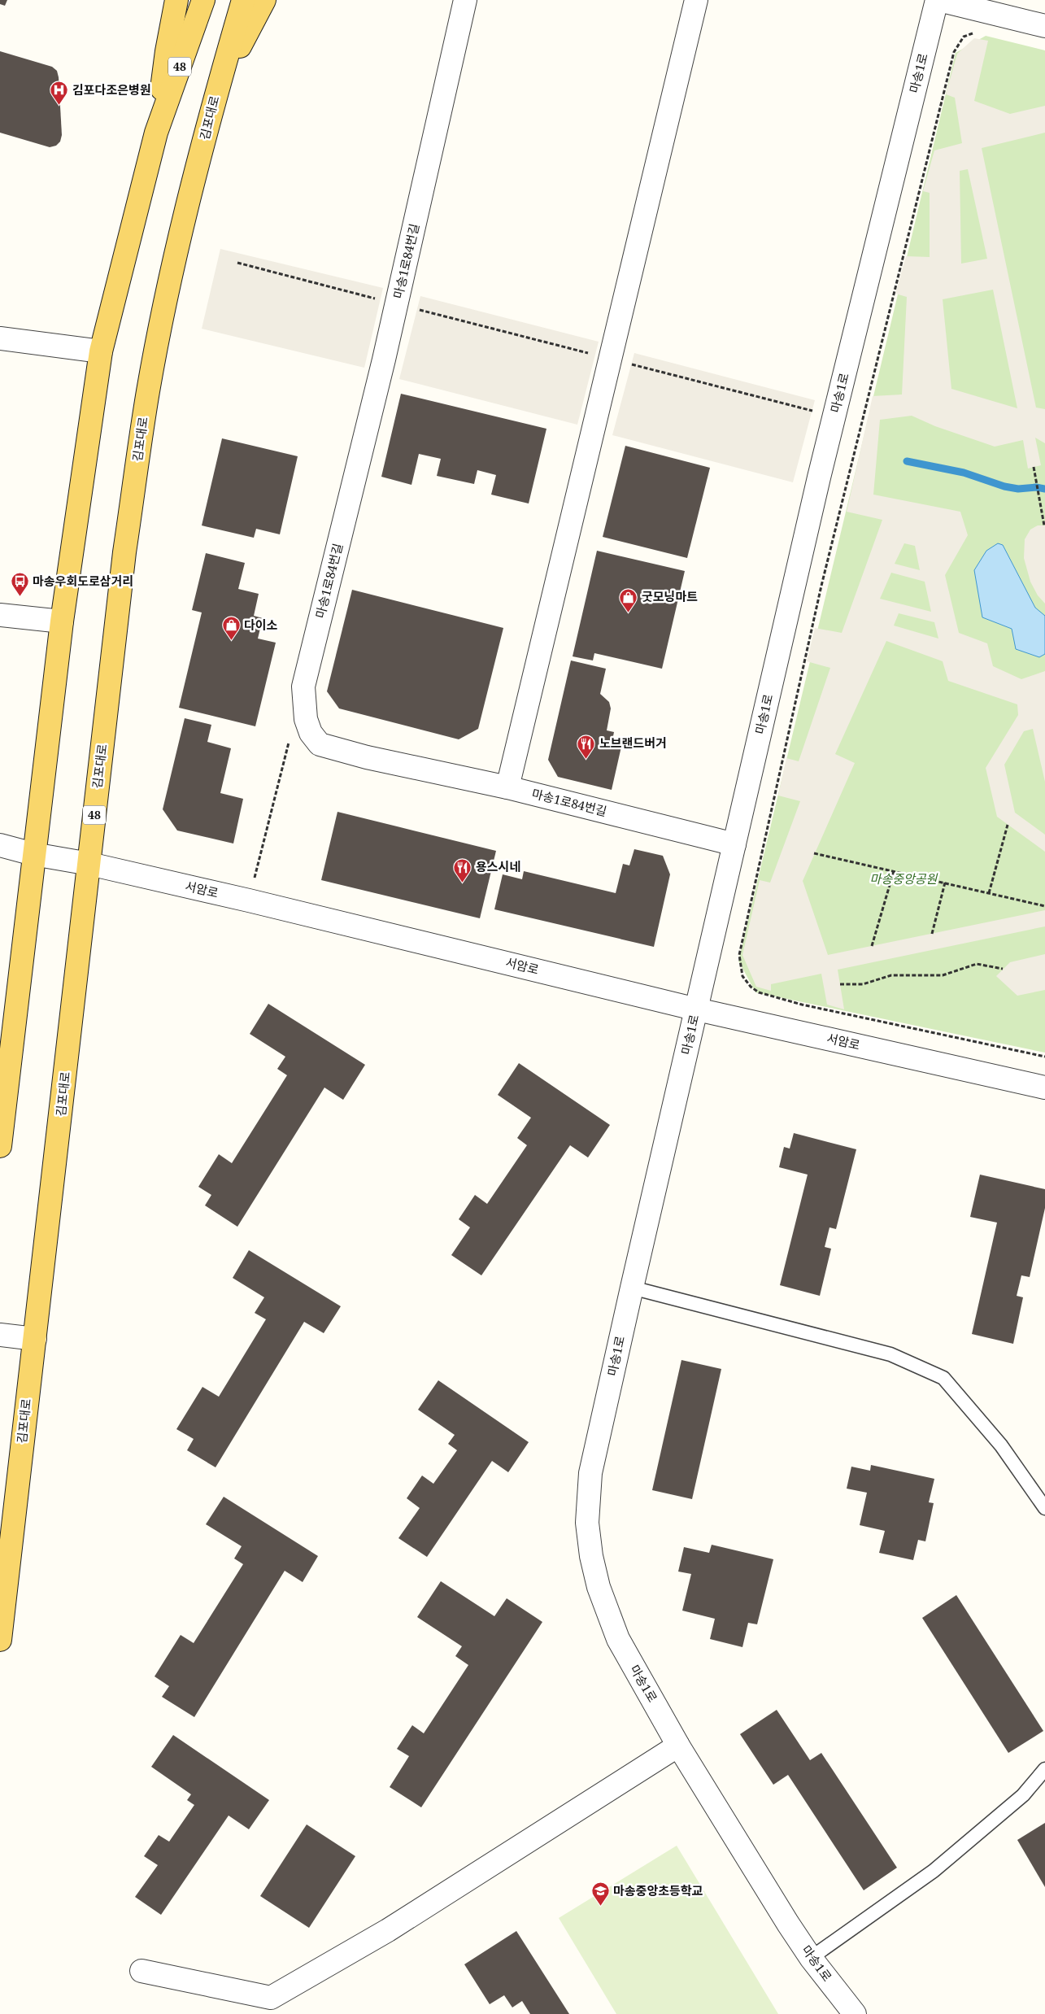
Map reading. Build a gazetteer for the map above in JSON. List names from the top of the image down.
{
  "streets": {
    "main road": ["48", "김포대로"],
    "street": ["마송1로", "마송1로84번길", "서암로"]
  },
  "crossings": [
    ["48", "서암로"],
    ["마송1로", "마송1로84번길"],
    ["마송1로", "서암로"],
    ["김포대로", "서암로"]
  ],
  "parks": ["마송중앙공원"],
  "places": {
    "hospital": ["김포다조은병원"],
    "bus stop": ["마송우회도로삼거리"],
    "shop": ["굿모닝마트", "다이소"],
    "restaurant": ["노브랜드버거", "용스시네"],
    "school or university": ["마송중앙초등학교"]
  }
}
